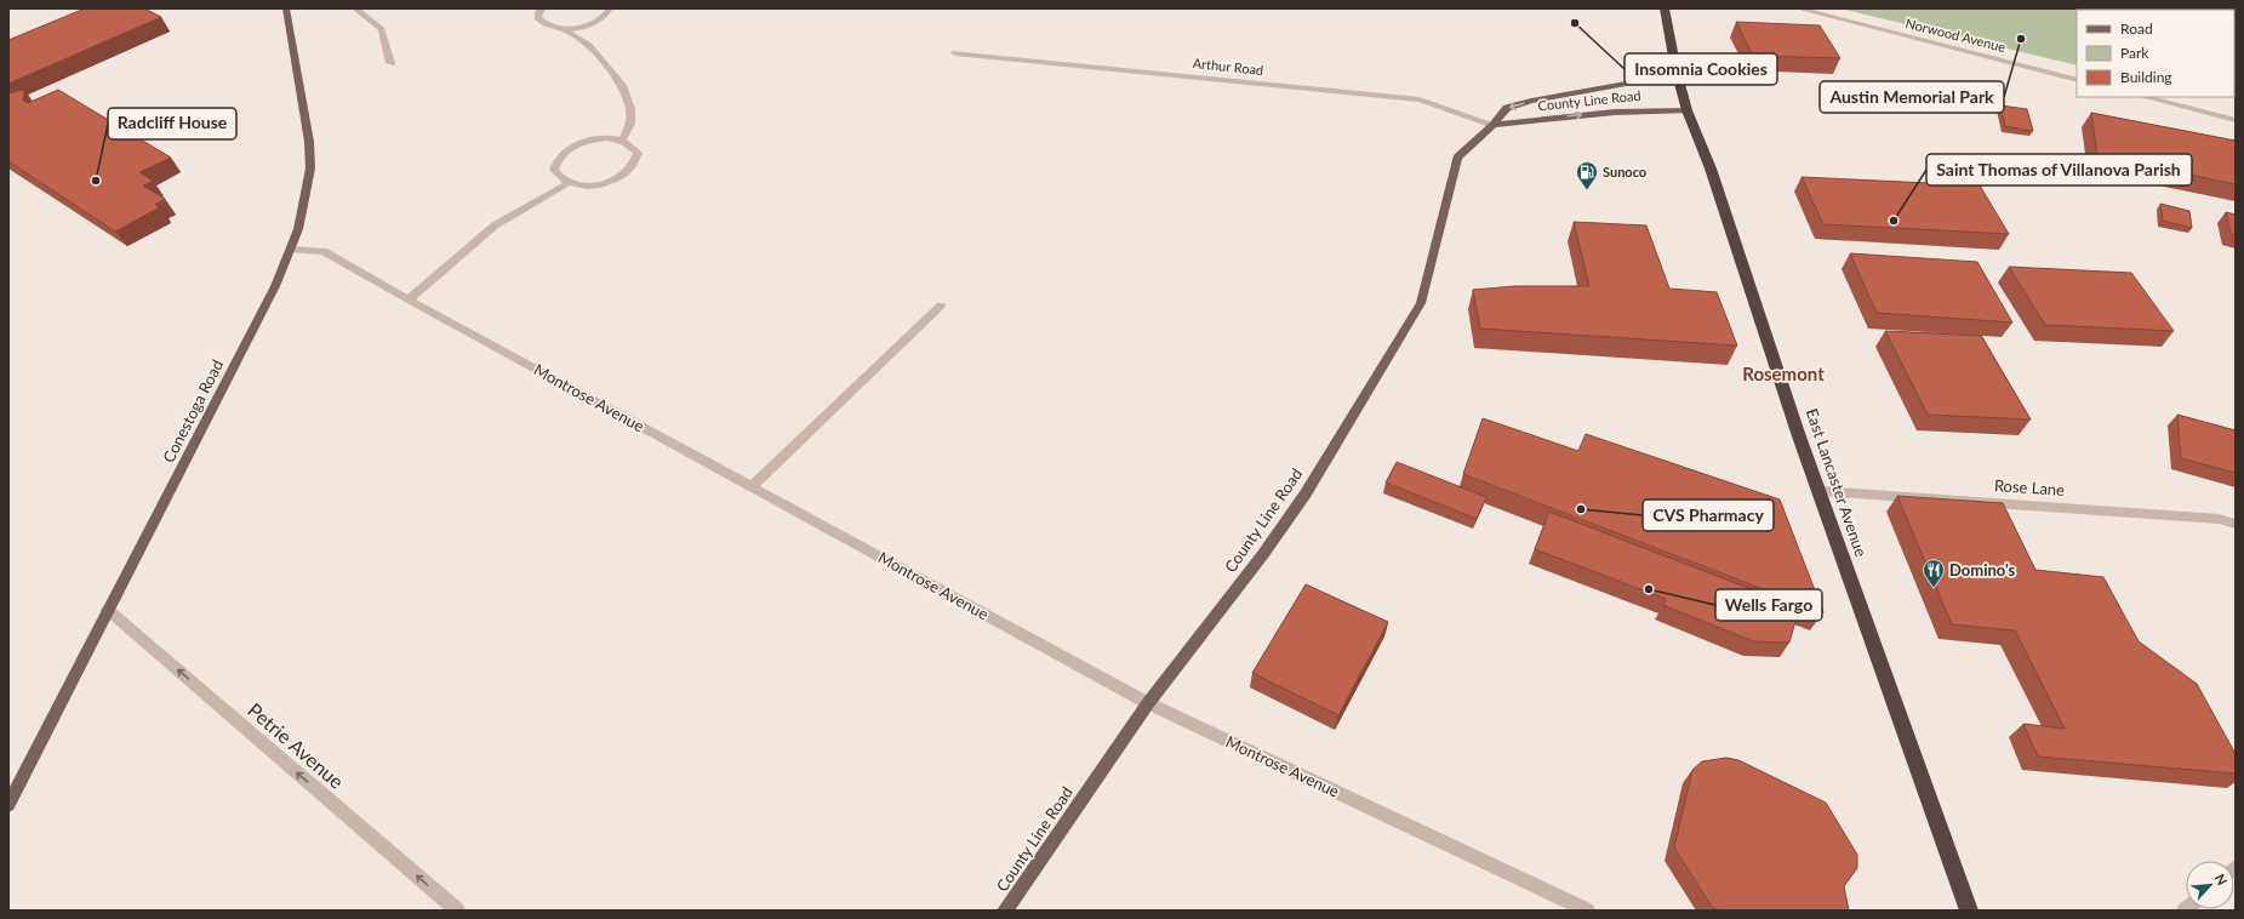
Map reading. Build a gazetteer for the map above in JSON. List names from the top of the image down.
{
  "streets": {
    "highway": ["East Lancaster Avenue"],
    "main road": ["County Line Road", "Conestoga Road"],
    "street": [
      "Norwood Avenue",
      "Arthur Road",
      "Montrose Avenue",
      "Rose Lane",
      "Petrie Avenue"
    ]
  },
  "crossings": [
    ["Arthur Road", "County Line Road"],
    ["County Line Road", "Montrose Avenue"],
    ["County Line Road", "East Lancaster Avenue"],
    ["Montrose Avenue", "Conestoga Road"],
    ["Conestoga Road", "Petrie Avenue"],
    ["East Lancaster Avenue", "Rose Lane"]
  ],
  "one_way": ["Petrie Avenue"],
  "districts": ["Rosemont"],
  "places": {
    "other": [
      "Insomnia Cookies",
      "Austin Memorial Park",
      "Radcliff House",
      "Saint Thomas of Villanova Parish",
      "CVS Pharmacy",
      "Wells Fargo"
    ],
    "fuel station": ["Sunoco"],
    "restaurant": ["Domino's"]
  },
  "legend": ["Road", "Park", "Building"],
  "north": "top right"
}
